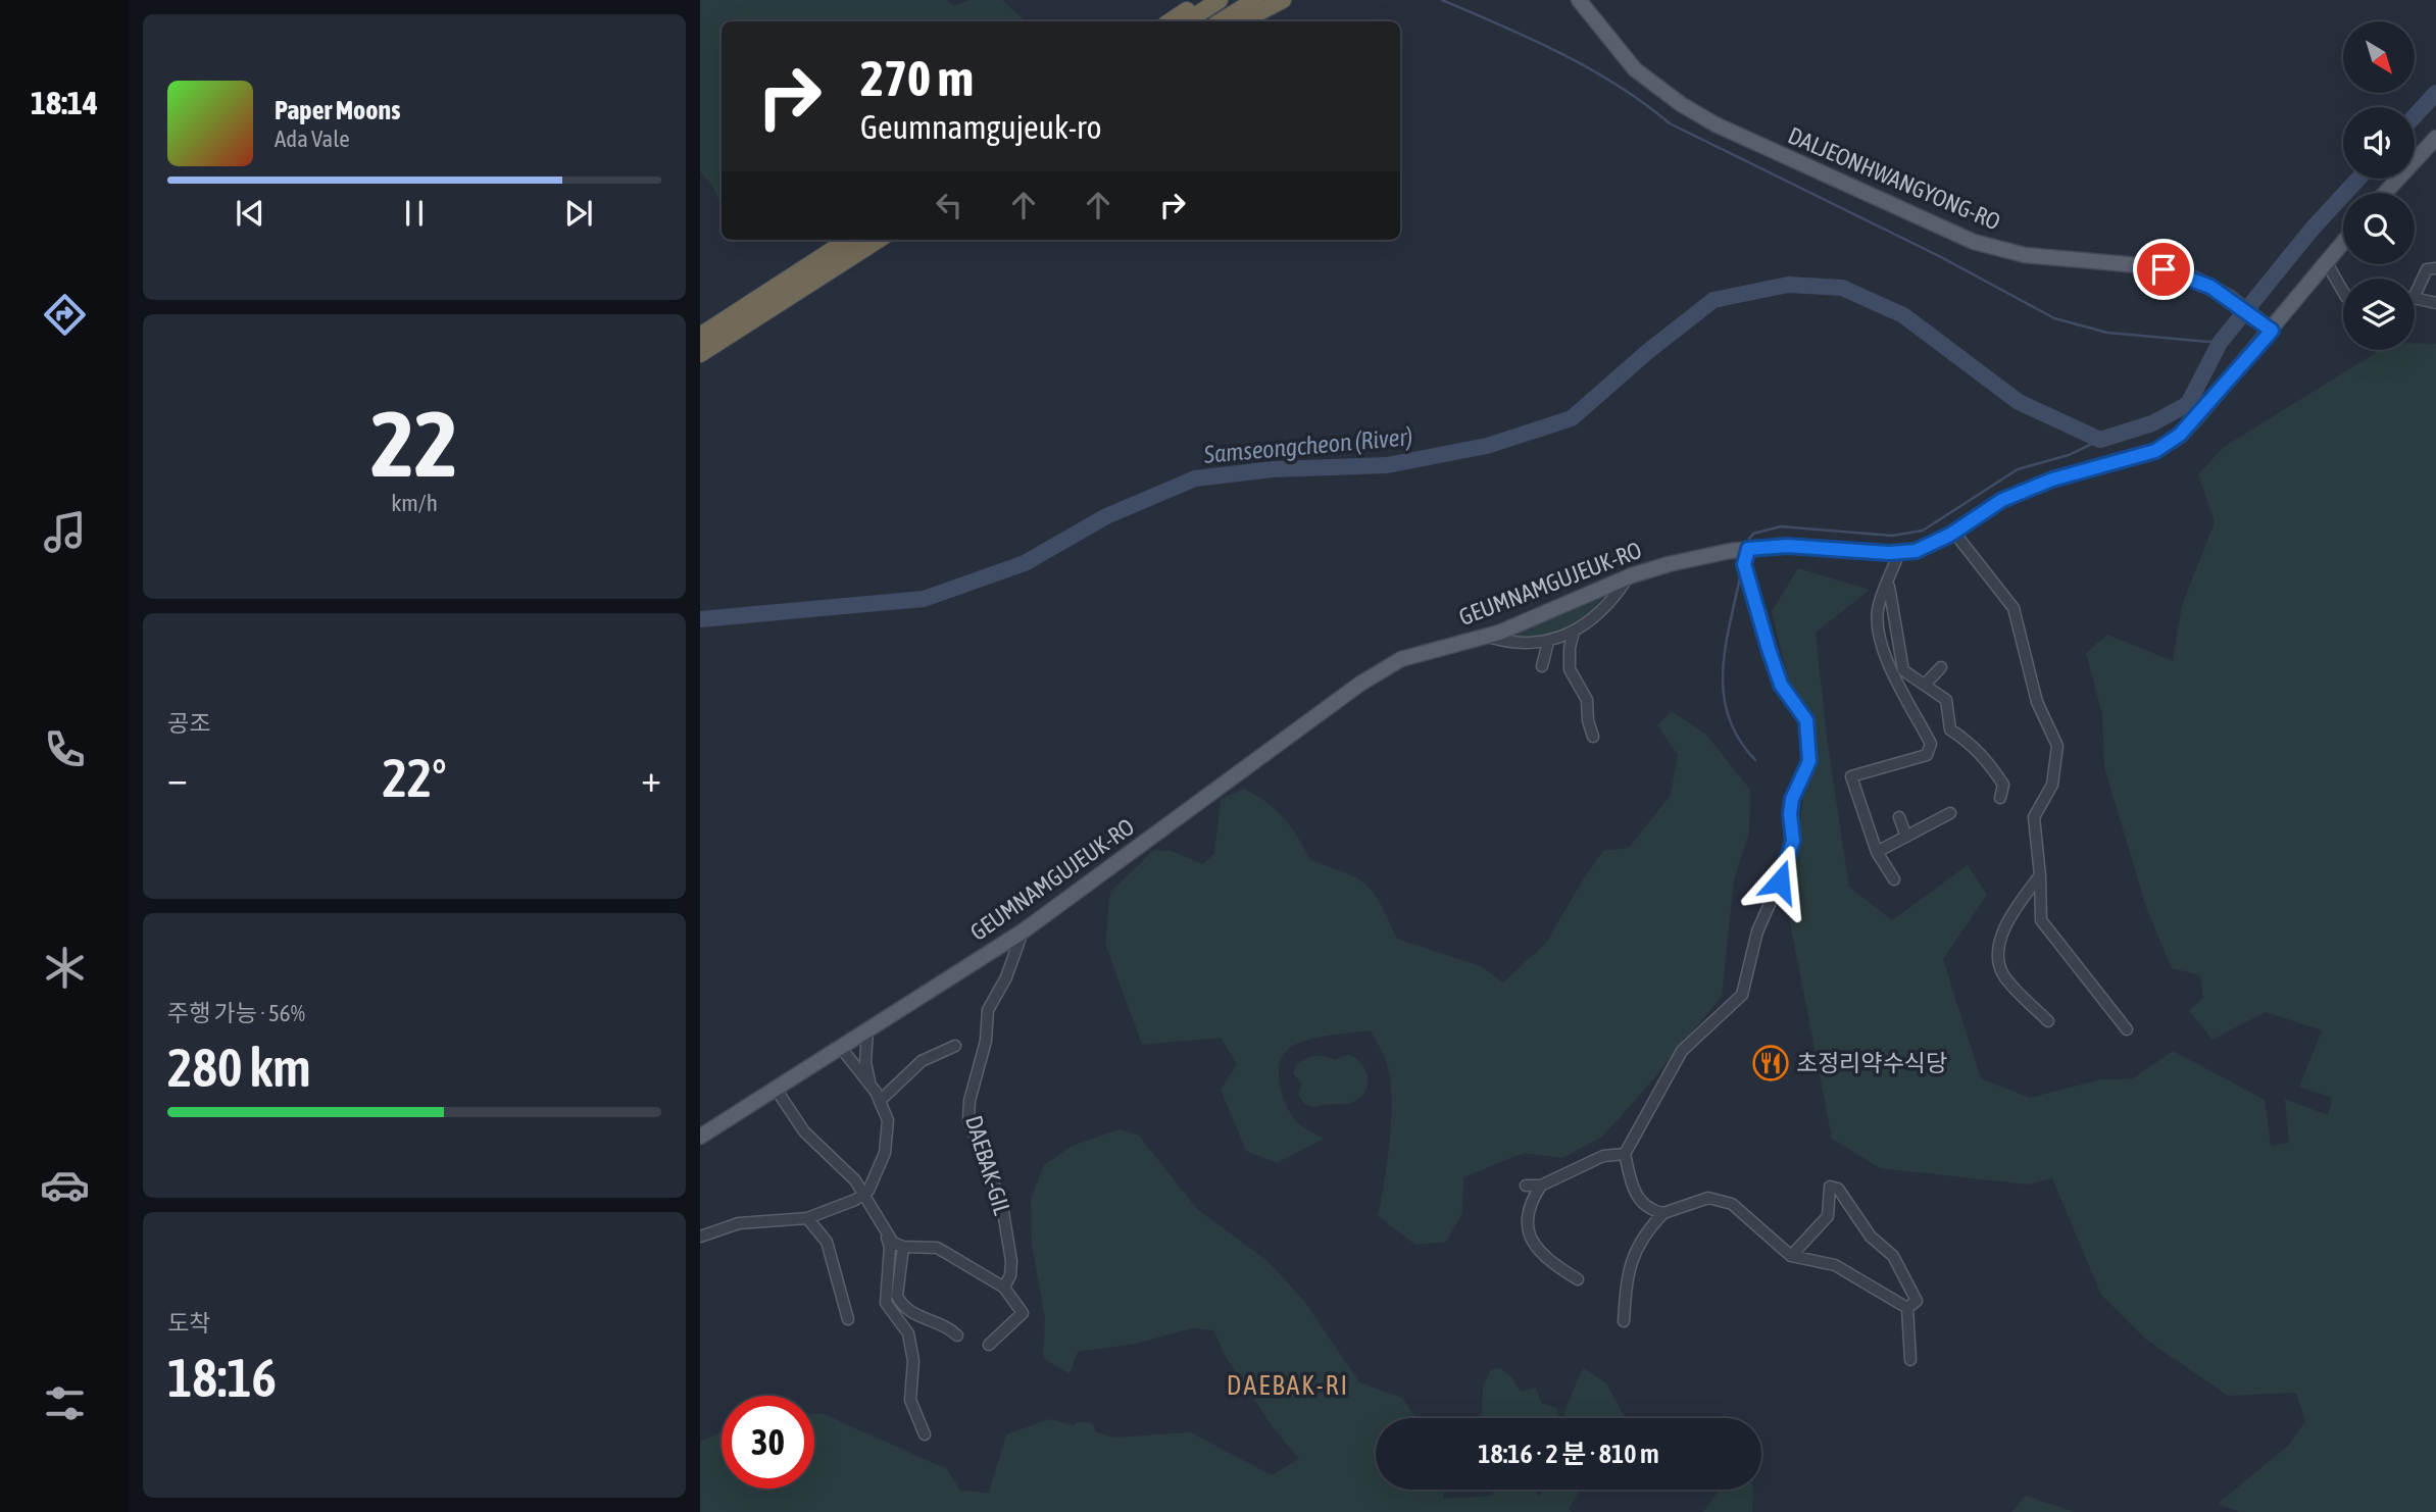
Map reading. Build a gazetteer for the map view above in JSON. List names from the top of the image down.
{
  "streets": {
    "main road": ["DALJEONHWANGYONG-RO", "GEUMNAMGUJEUK-RO"],
    "street": ["DAEBAK-GIL"]
  },
  "crossings": [
    ["DALJEONHWANGYONG-RO", "GEUMNAMGUJEUK-RO"],
    ["GEUMNAMGUJEUK-RO", "DAEBAK-GIL"]
  ],
  "districts": ["DAEBAK-RI"],
  "water": ["Samseongcheon (River)"],
  "places": {
    "restaurant": ["초정리약수식당"]
  },
  "north": "bottom right",
  "page": {
    "tabs": "18:14",
    "turn": ["270 m", "Geumnamgujeuk-ro"],
    "song": ["Paper Moons", "Ada Vale"],
    "tile": [
      ["22", "km/h"],
      "공조",
      ["주행 가능 · 56%", "280 km"],
      ["도착", "18:16"]
    ],
    "heat": ["−", "22°", "+"],
    "limit": "30",
    "trip": "18:16 · 2 분 · 810 m"
  }
}
